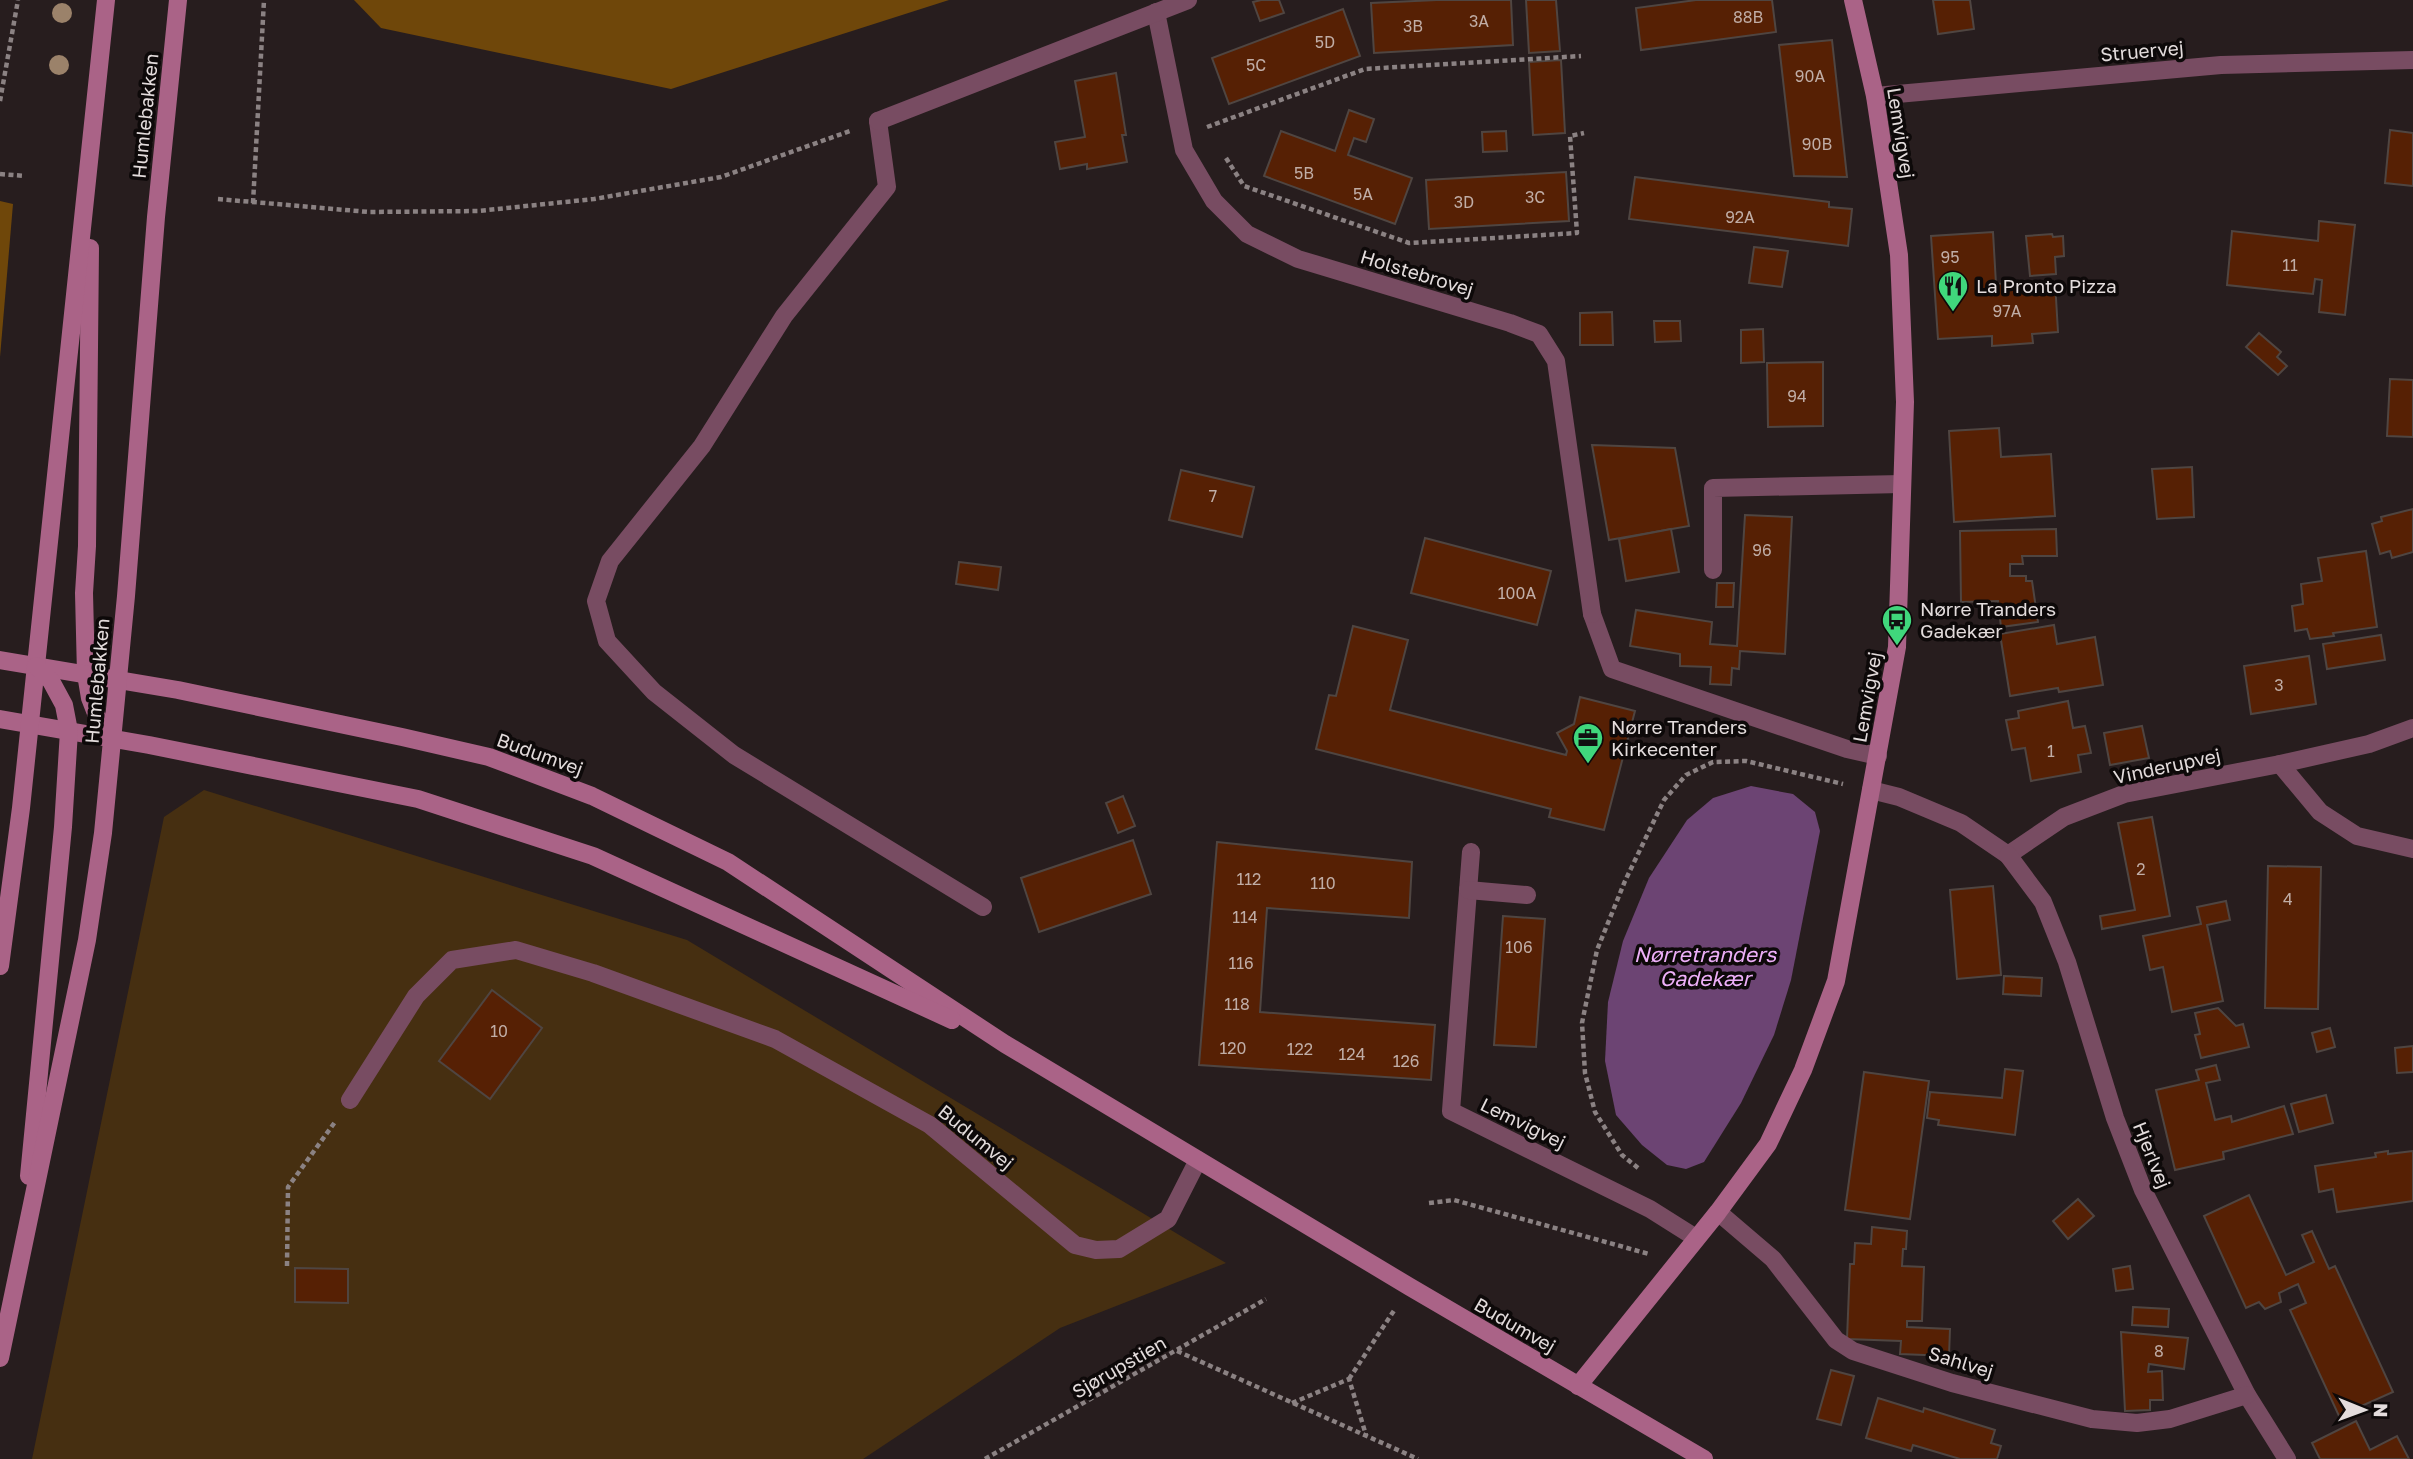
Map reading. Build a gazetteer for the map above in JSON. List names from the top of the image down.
{
  "streets": {
    "street": [
      "Struervej",
      "Humlebakken",
      "Lemvigvej",
      "Holstebrovej",
      "Budumvej",
      "Vinderupvej",
      "Hjerlvej",
      "Sahlvej"
    ],
    "path": ["Sjørupstien"]
  },
  "crossings": [
    ["Struervej", "Lemvigvej"],
    ["Humlebakken", "Budumvej"],
    ["Lemvigvej", "Holstebrovej"],
    ["Lemvigvej", "Budumvej"],
    ["Lemvigvej", "Sahlvej"],
    ["Vinderupvej", "Hjerlvej"],
    ["Hjerlvej", "Sahlvej"]
  ],
  "water": ["Nørretranders Gadekær"],
  "places": {
    "restaurant": ["La Pronto Pizza"],
    "bus stop": ["Nørre Tranders Gadekær"],
    "office": ["Nørre Tranders Kirkecenter"]
  },
  "house_numbers": [
    "88B",
    "3A",
    "3B",
    "5D",
    "5C",
    "90A",
    "90B",
    "5B",
    "5A",
    "3C",
    "3D",
    "92A",
    "95",
    "11",
    "97A",
    "94",
    "7",
    "96",
    "100A",
    "3",
    "1",
    "2",
    "112",
    "110",
    "4",
    "114",
    "106",
    "116",
    "118",
    "10",
    "120",
    "122",
    "124",
    "126",
    "8"
  ],
  "north": "right"
}
